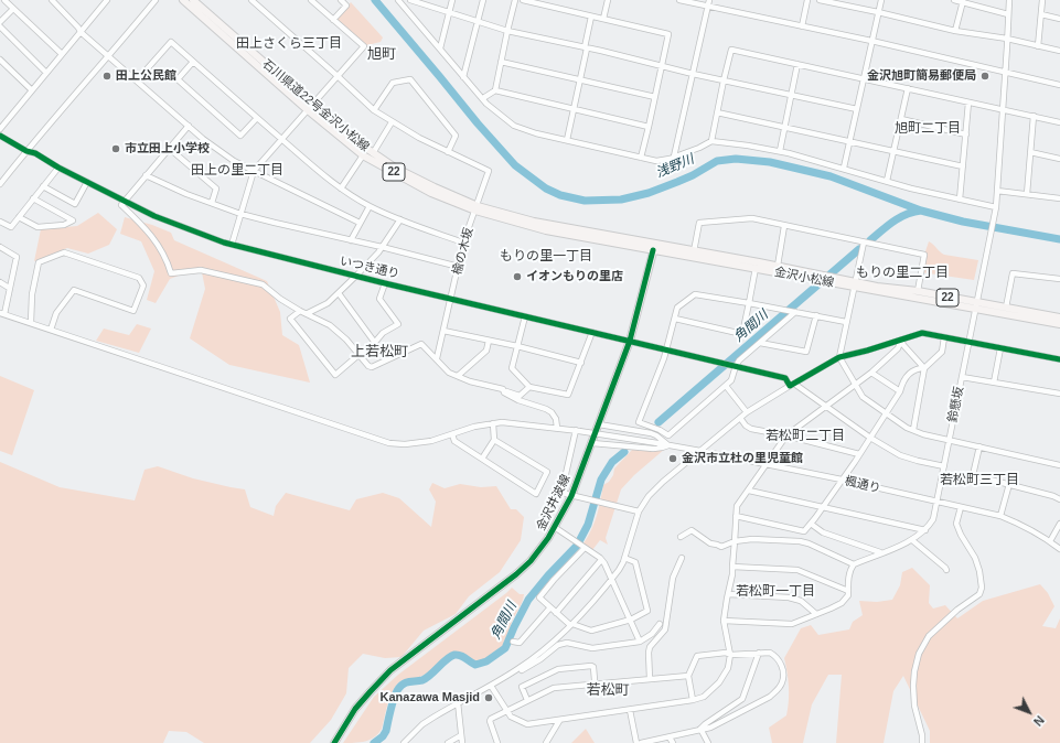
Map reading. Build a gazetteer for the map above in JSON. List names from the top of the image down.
{
  "streets": {
    "main road": [
      "石川県道22号金沢小松線",
      "22",
      "金沢小松線",
      "金沢井波線"
    ],
    "street": [
      "楡の木坂",
      "いつき通り",
      "鈴懸坂",
      "楓通り"
    ]
  },
  "crossings": [
    ["石川県道22号金沢小松線", "22"],
    ["石川県道22号金沢小松線", "楡の木坂"],
    ["22", "楡の木坂"],
    ["22", "金沢小松線"],
    ["22", "金沢井波線"],
    ["楡の木坂", "いつき通り"],
    ["いつき通り", "金沢井波線"],
    ["金沢小松線", "鈴懸坂"],
    ["金沢小松線", "金沢井波線"],
    ["鈴懸坂", "楓通り"]
  ],
  "districts": [
    "田上さくら三丁目",
    "旭町",
    "旭町二丁目",
    "田上の里二丁目",
    "もりの里一丁目",
    "もりの里二丁目",
    "上若松町",
    "若松町二丁目",
    "若松町三丁目",
    "若松町一丁目",
    "若松町"
  ],
  "water": ["浅野川", "角間川"],
  "places": [
    "田上公民館",
    "金沢旭町簡易郵便局",
    "市立田上小学校",
    "イオンもりの里店",
    "金沢市立杜の里児童館",
    "Kanazawa Masjid"
  ],
  "north": "bottom right"
}
